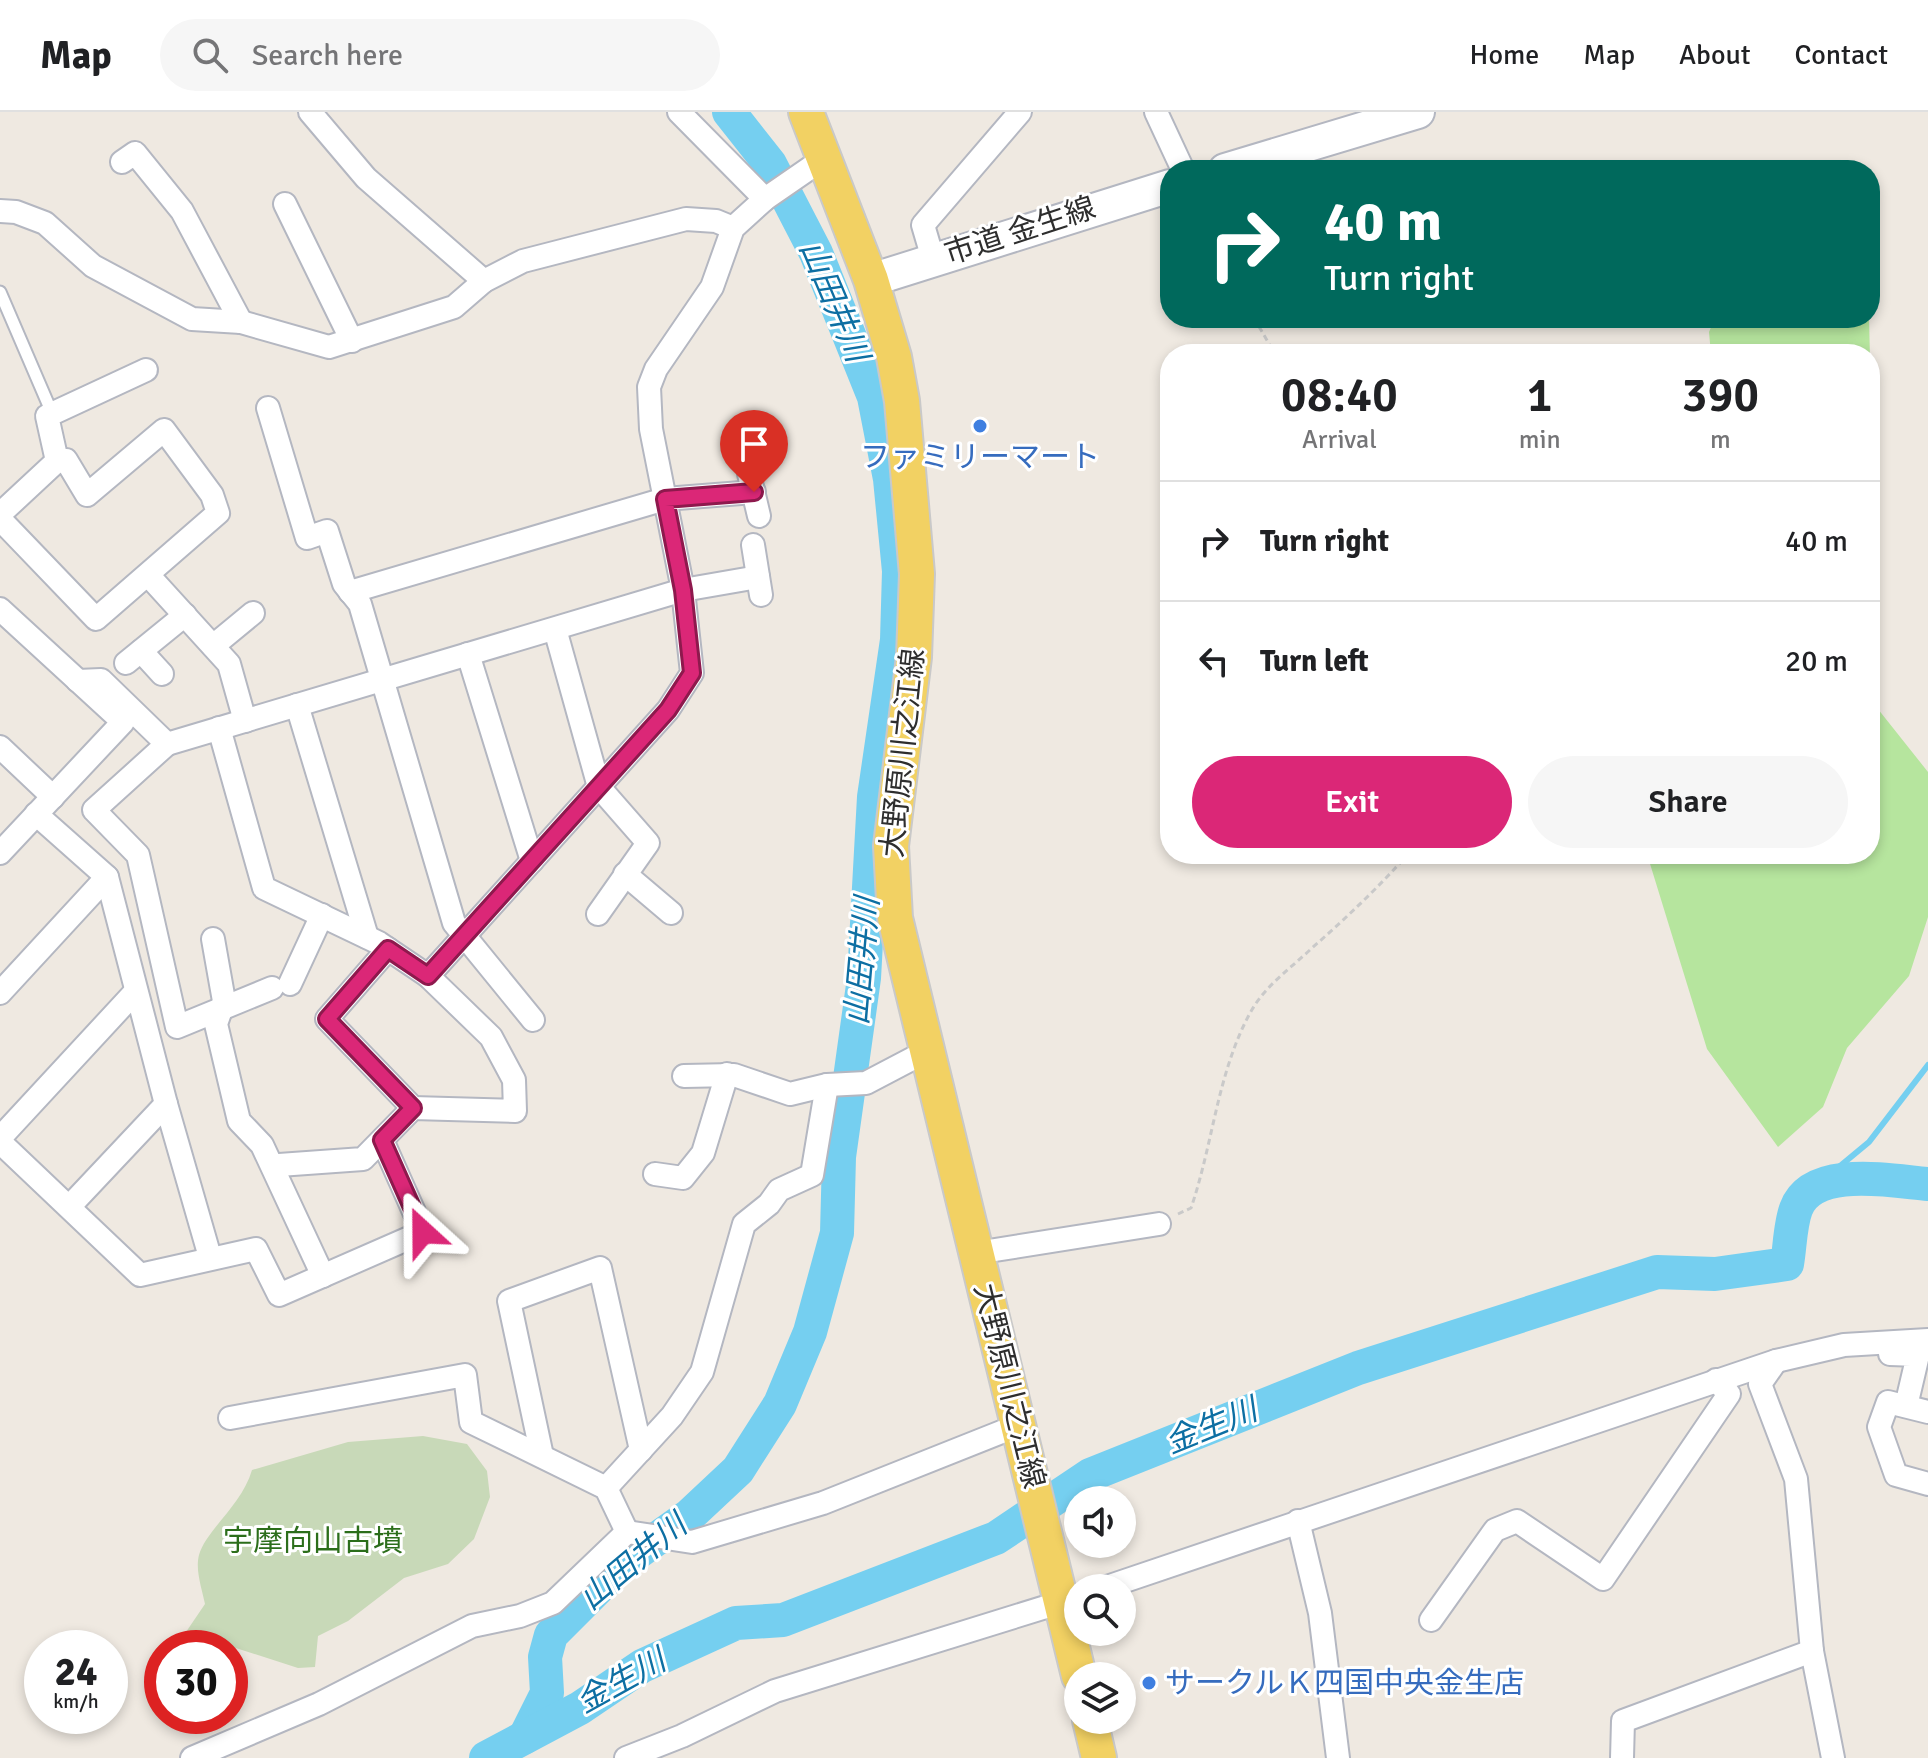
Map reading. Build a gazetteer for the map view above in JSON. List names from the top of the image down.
{
  "streets": {
    "main road": ["大野原川之江線"],
    "street": ["市道 金生線"]
  },
  "crossings": [
    ["市道 金生線", "大野原川之江線"]
  ],
  "water": ["山田井川", "金生川"],
  "parks": ["宇摩向山古墳"],
  "places": ["ファミリーマート", "サークルＫ四国中央金生店"],
  "page": {
    "header": "Map",
    "search": "Search here",
    "nav": [
      "Home",
      "Map",
      "About",
      "Contact"
    ],
    "turn": ["40 m", "Turn right"],
    "eta": [
      "08:40",
      "Arrival",
      "1",
      "min",
      "390",
      "m"
    ],
    "list": [
      {
        "name": "Turn right",
        "value": "40 m"
      },
      {
        "name": "Turn left",
        "value": "20 m"
      }
    ],
    "buttons": ["Exit", "Share"],
    "speed": "24 km/h",
    "limit": "30"
  }
}
